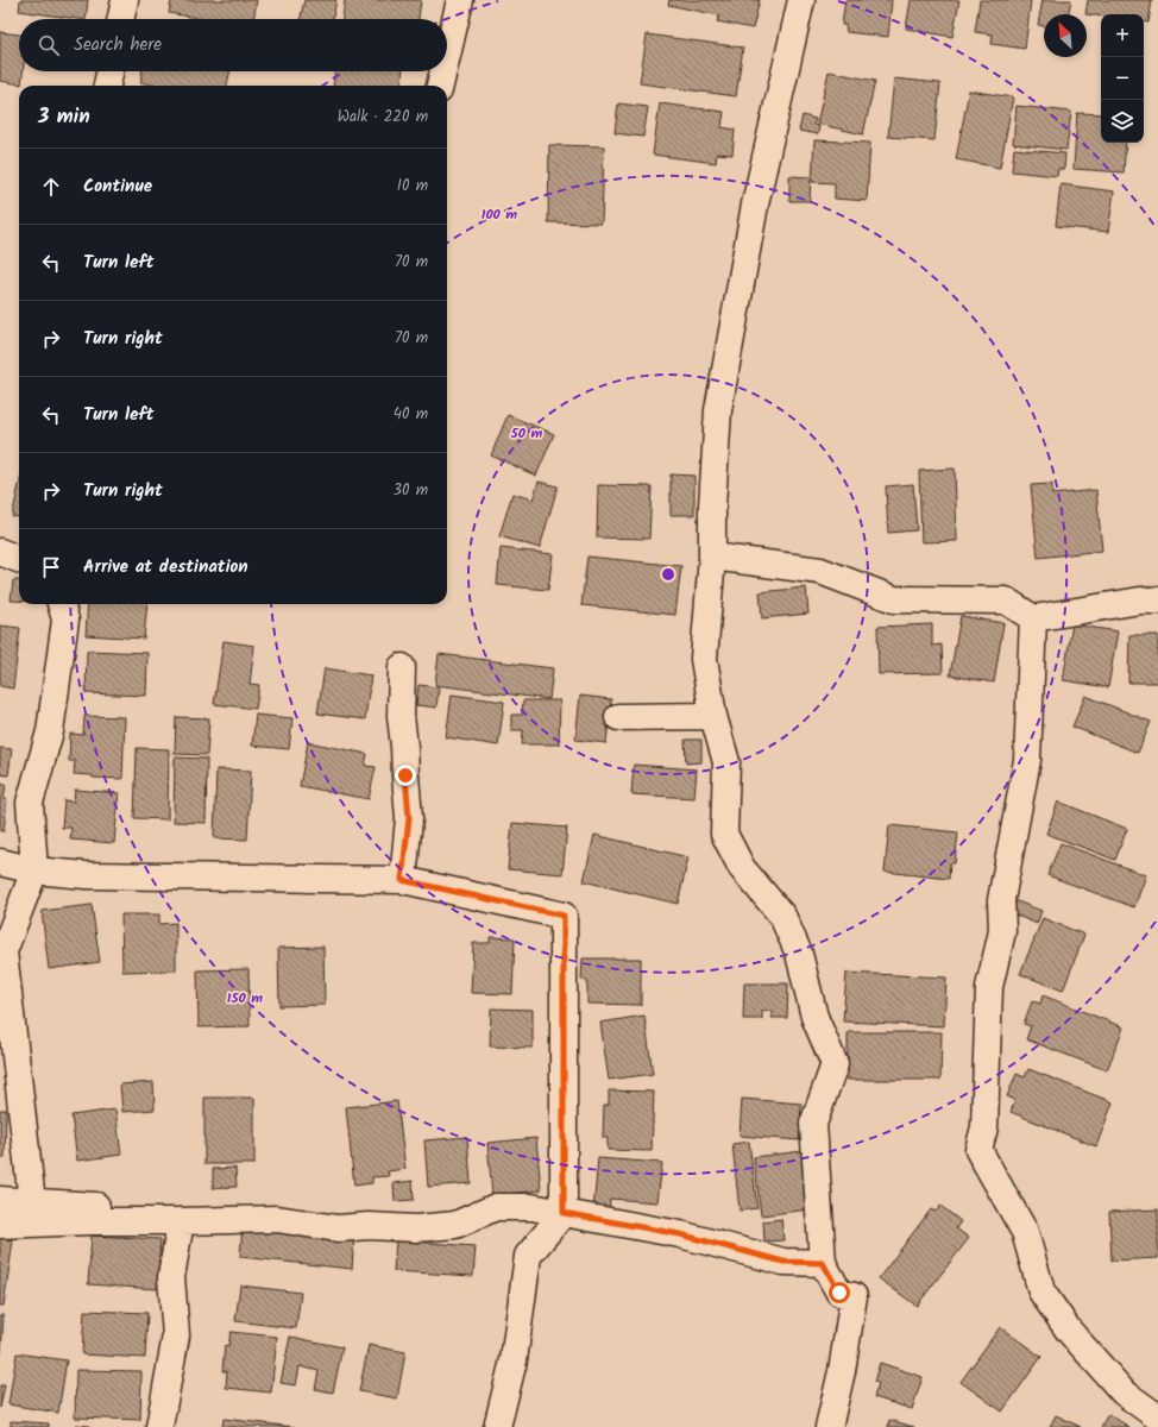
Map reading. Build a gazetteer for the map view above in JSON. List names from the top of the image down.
{
  "north": "top left",
  "page": {
    "map_buttons": ["+", "−"],
    "search": "Search here",
    "heading": ["3 min", "Walk · 220 m"],
    "list": [
      ["Continue", "10 m"],
      ["Turn left", "70 m"],
      ["Turn right", "70 m"],
      ["Turn left", "40 m"],
      ["Turn right", "30 m"],
      "Arrive at destination"
    ]
  },
  "rings": ["100 m", "50 m", "150 m"]
}
